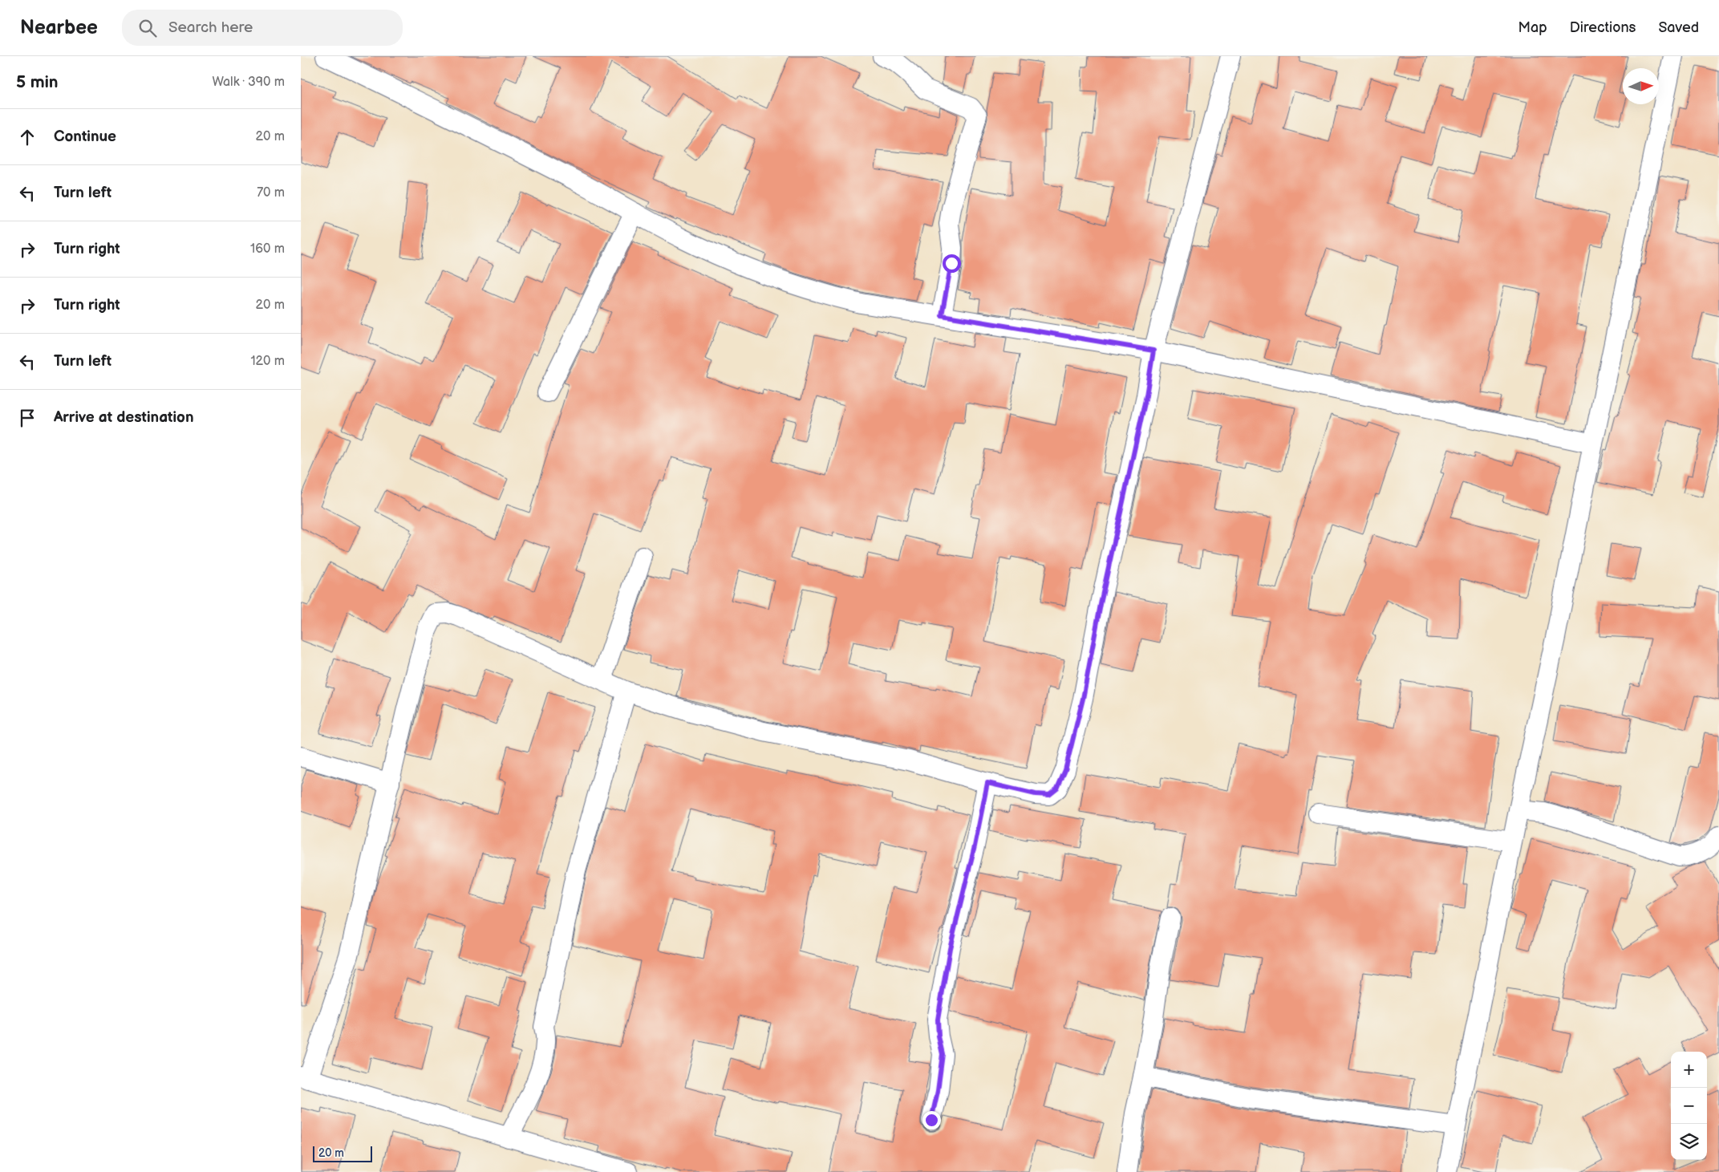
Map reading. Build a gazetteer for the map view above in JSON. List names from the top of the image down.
{
  "scale_bar": "20 m",
  "north": "right",
  "page": {
    "header": "Nearbee",
    "search": "Search here",
    "nav": ["Map", "Directions", "Saved"],
    "heading": ["5 min", "Walk · 390 m"],
    "list": [
      ["Continue", "20 m"],
      ["Turn left", "70 m"],
      ["Turn right", "160 m"],
      ["Turn right", "20 m"],
      ["Turn left", "120 m"],
      "Arrive at destination"
    ],
    "map_buttons": ["+", "−"],
    "scale": "20 m"
  }
}
